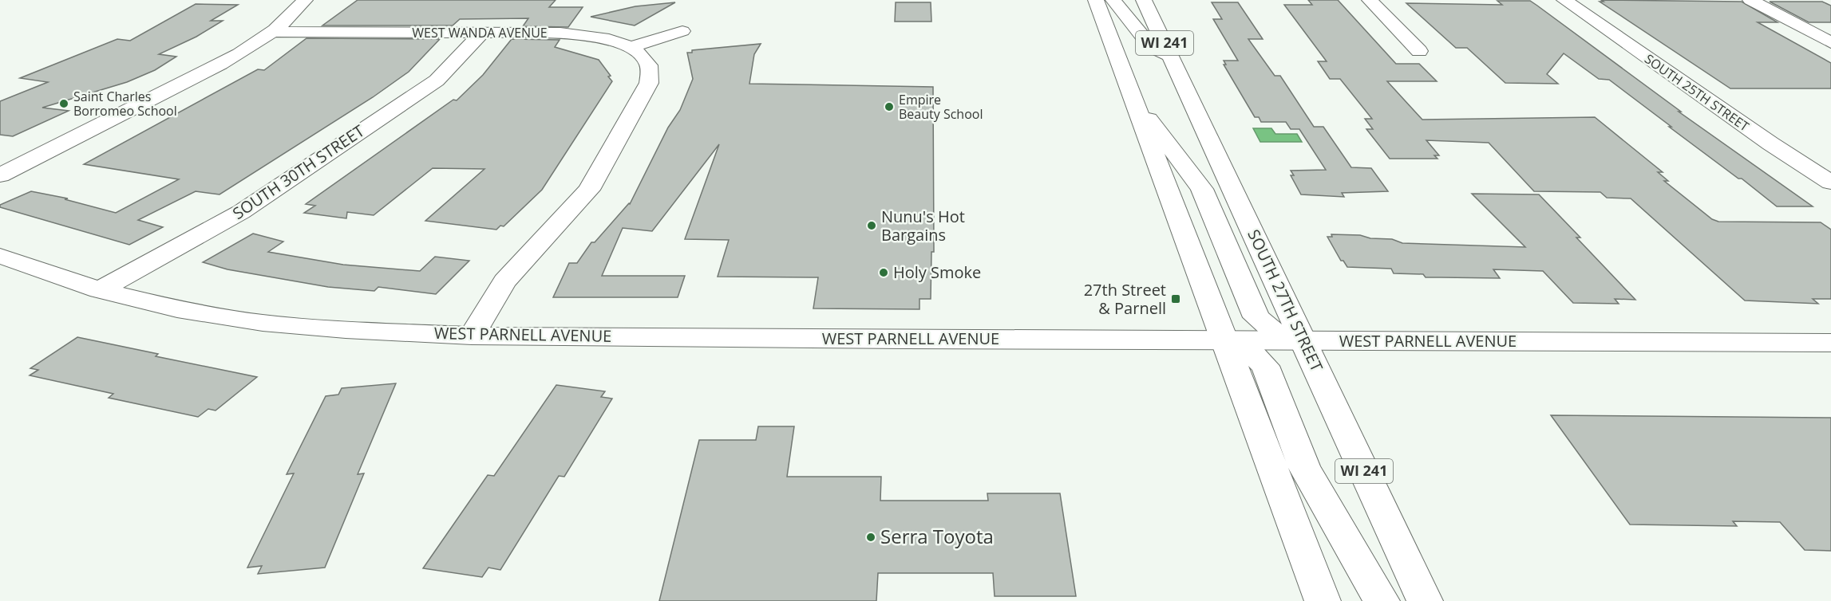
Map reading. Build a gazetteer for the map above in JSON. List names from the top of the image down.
{
  "streets": {
    "street": [
      "WEST WANDA AVENUE",
      "WI 241",
      "SOUTH 25TH STREET",
      "SOUTH 30TH STREET",
      "SOUTH 27TH STREET",
      "WEST PARNELL AVENUE"
    ]
  },
  "crossings": [
    ["WEST WANDA AVENUE", "SOUTH 30TH STREET"],
    ["WI 241", "WEST PARNELL AVENUE"],
    ["SOUTH 30TH STREET", "WEST PARNELL AVENUE"],
    ["SOUTH 27TH STREET", "WEST PARNELL AVENUE"]
  ],
  "places": {
    "other": [
      "Saint Charles Borromeo School",
      "Empire Beauty School",
      "Nunu's Hot Bargains",
      "Holy Smoke",
      "Serra Toyota"
    ],
    "transit": ["27th Street & Parnell"]
  }
}
